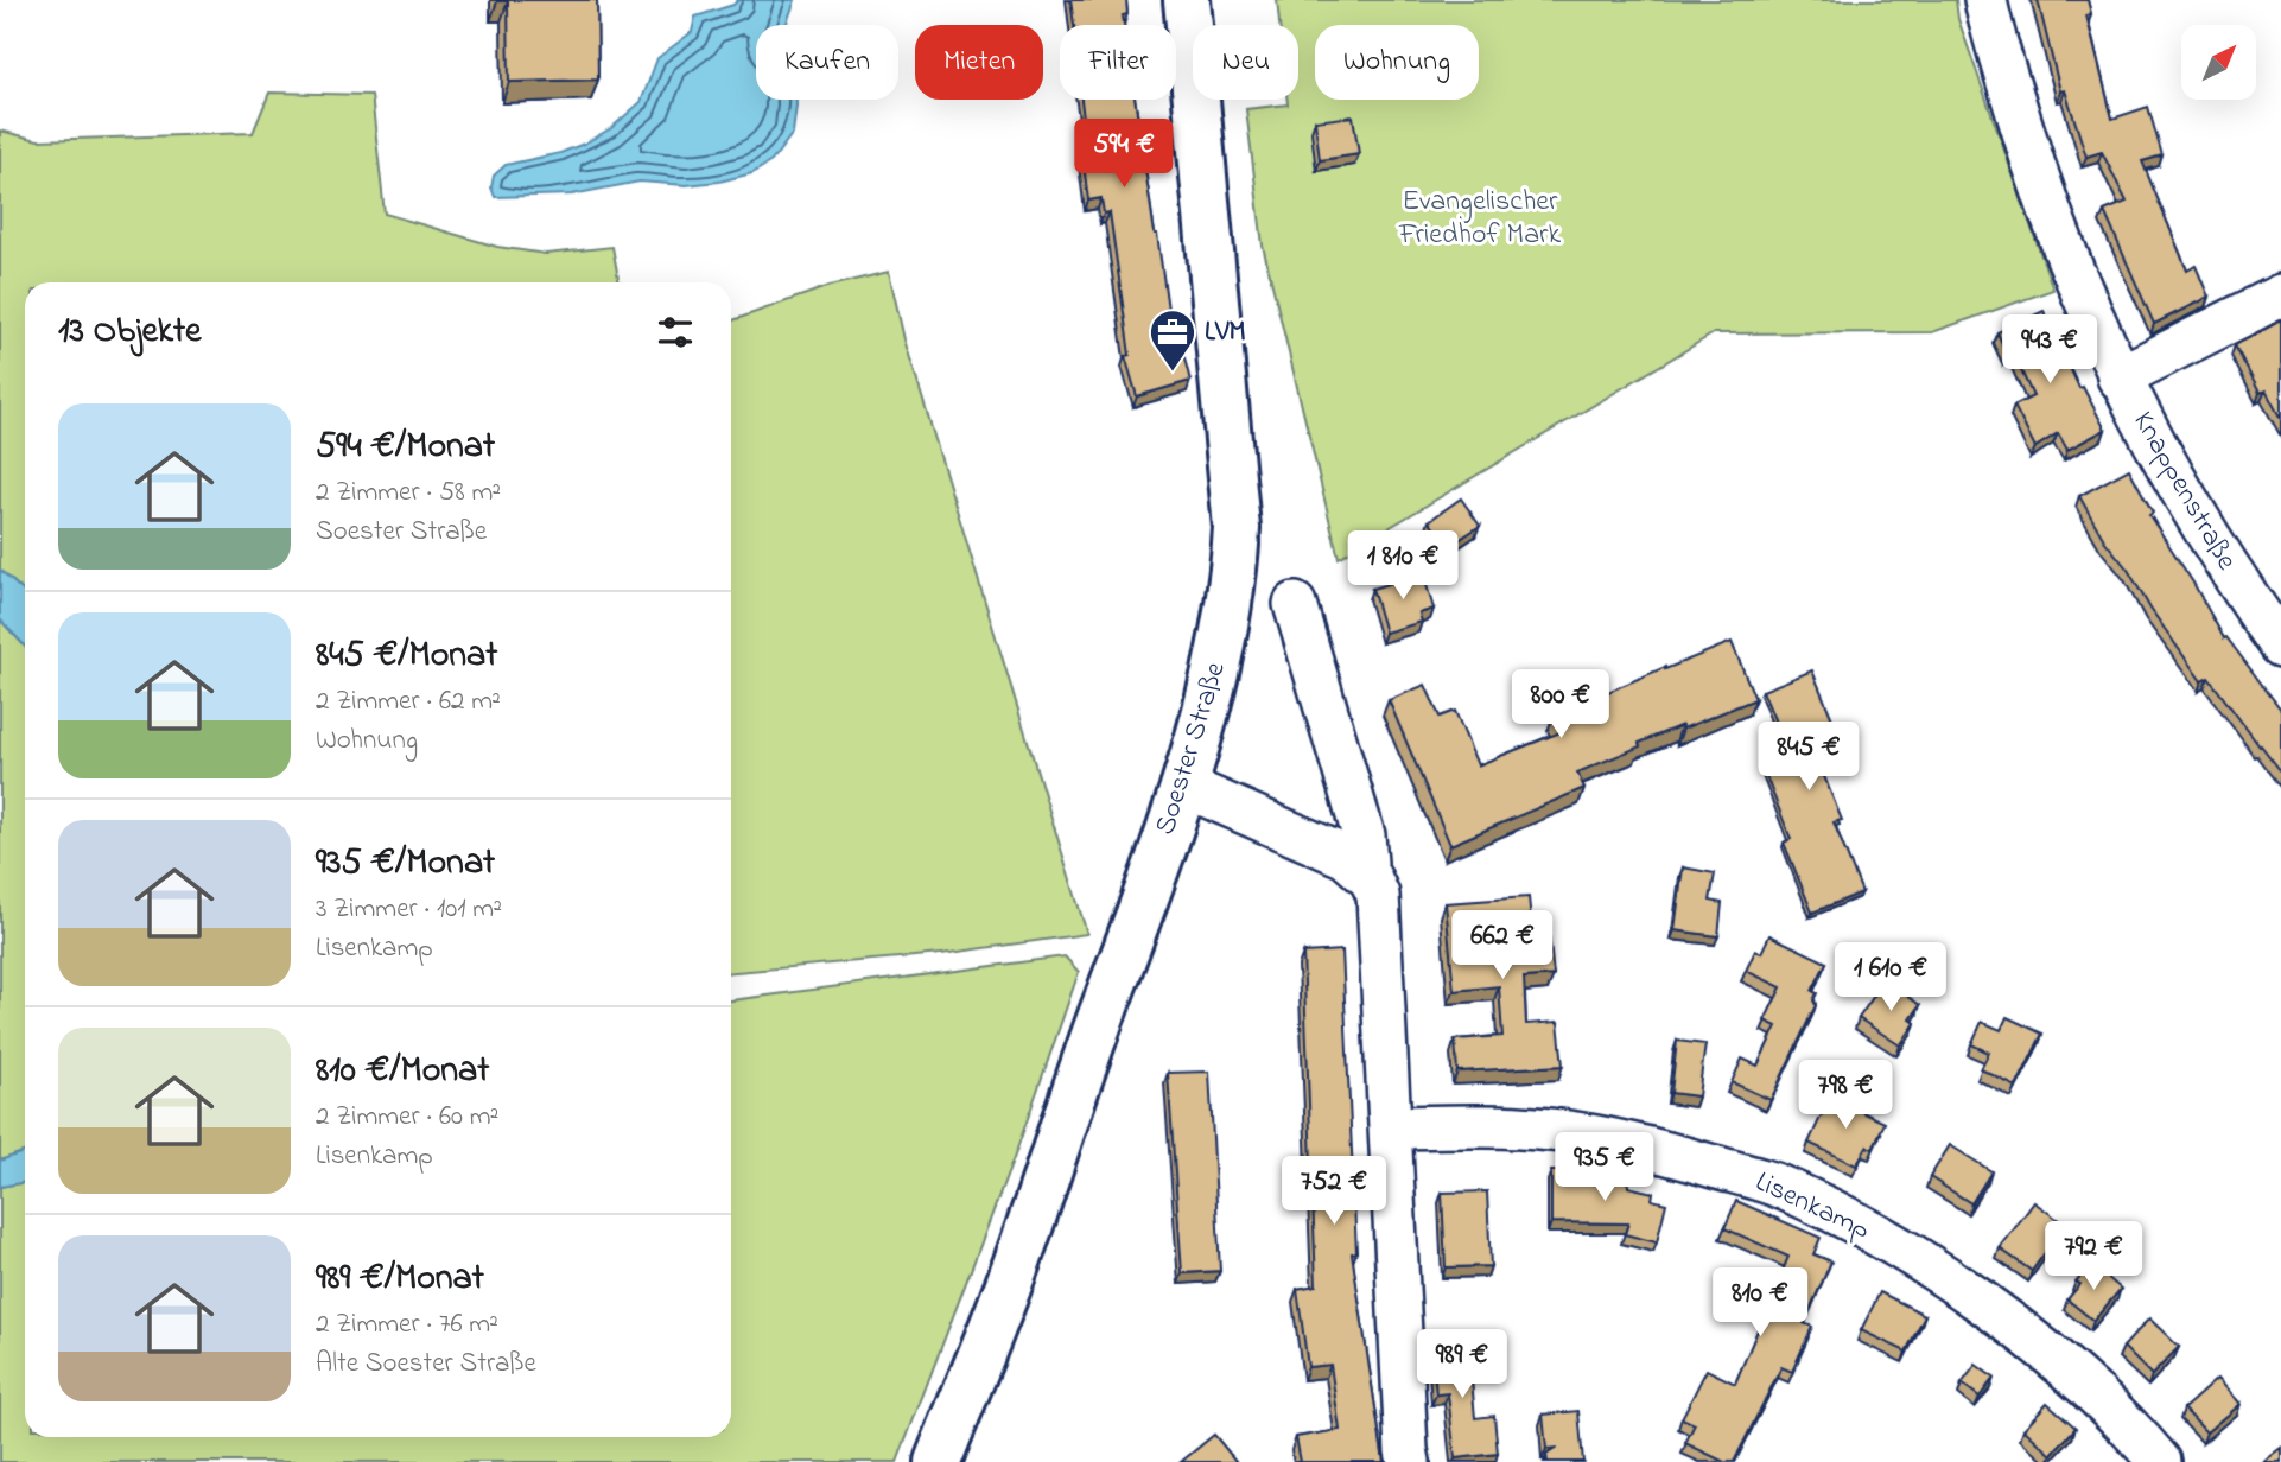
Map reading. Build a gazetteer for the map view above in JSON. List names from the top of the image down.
{
  "streets": {
    "main road": ["Soester Straße"],
    "street": ["Knappenstraße", "Lisenkamp"]
  },
  "parks": ["Evangelischer Friedhof Mark"],
  "places": {
    "office": ["LVM"]
  },
  "north": "top right",
  "page": {
    "chip": [
      "Kaufen",
      "Mieten",
      "Filter",
      "Neu",
      "Wohnung"
    ],
    "price": [
      "594 €",
      "943 €",
      "1 810 €",
      "800 €",
      "845 €",
      "662 €",
      "1 610 €",
      "798 €",
      "935 €",
      "752 €",
      "792 €",
      "810 €",
      "989 €"
    ],
    "heading": "13 Objekte",
    "list": [
      {
        "name": "594 €/Monat",
        "note": "2 Zimmer · 58 m² · Soester Straße"
      },
      {
        "name": "845 €/Monat",
        "note": "2 Zimmer · 62 m² · Wohnung"
      },
      {
        "name": "935 €/Monat",
        "note": "3 Zimmer · 101 m² · Lisenkamp"
      },
      {
        "name": "810 €/Monat",
        "note": "2 Zimmer · 60 m² · Lisenkamp"
      },
      {
        "name": "989 €/Monat",
        "note": "2 Zimmer · 76 m² · Alte Soester Straße"
      }
    ]
  }
}
